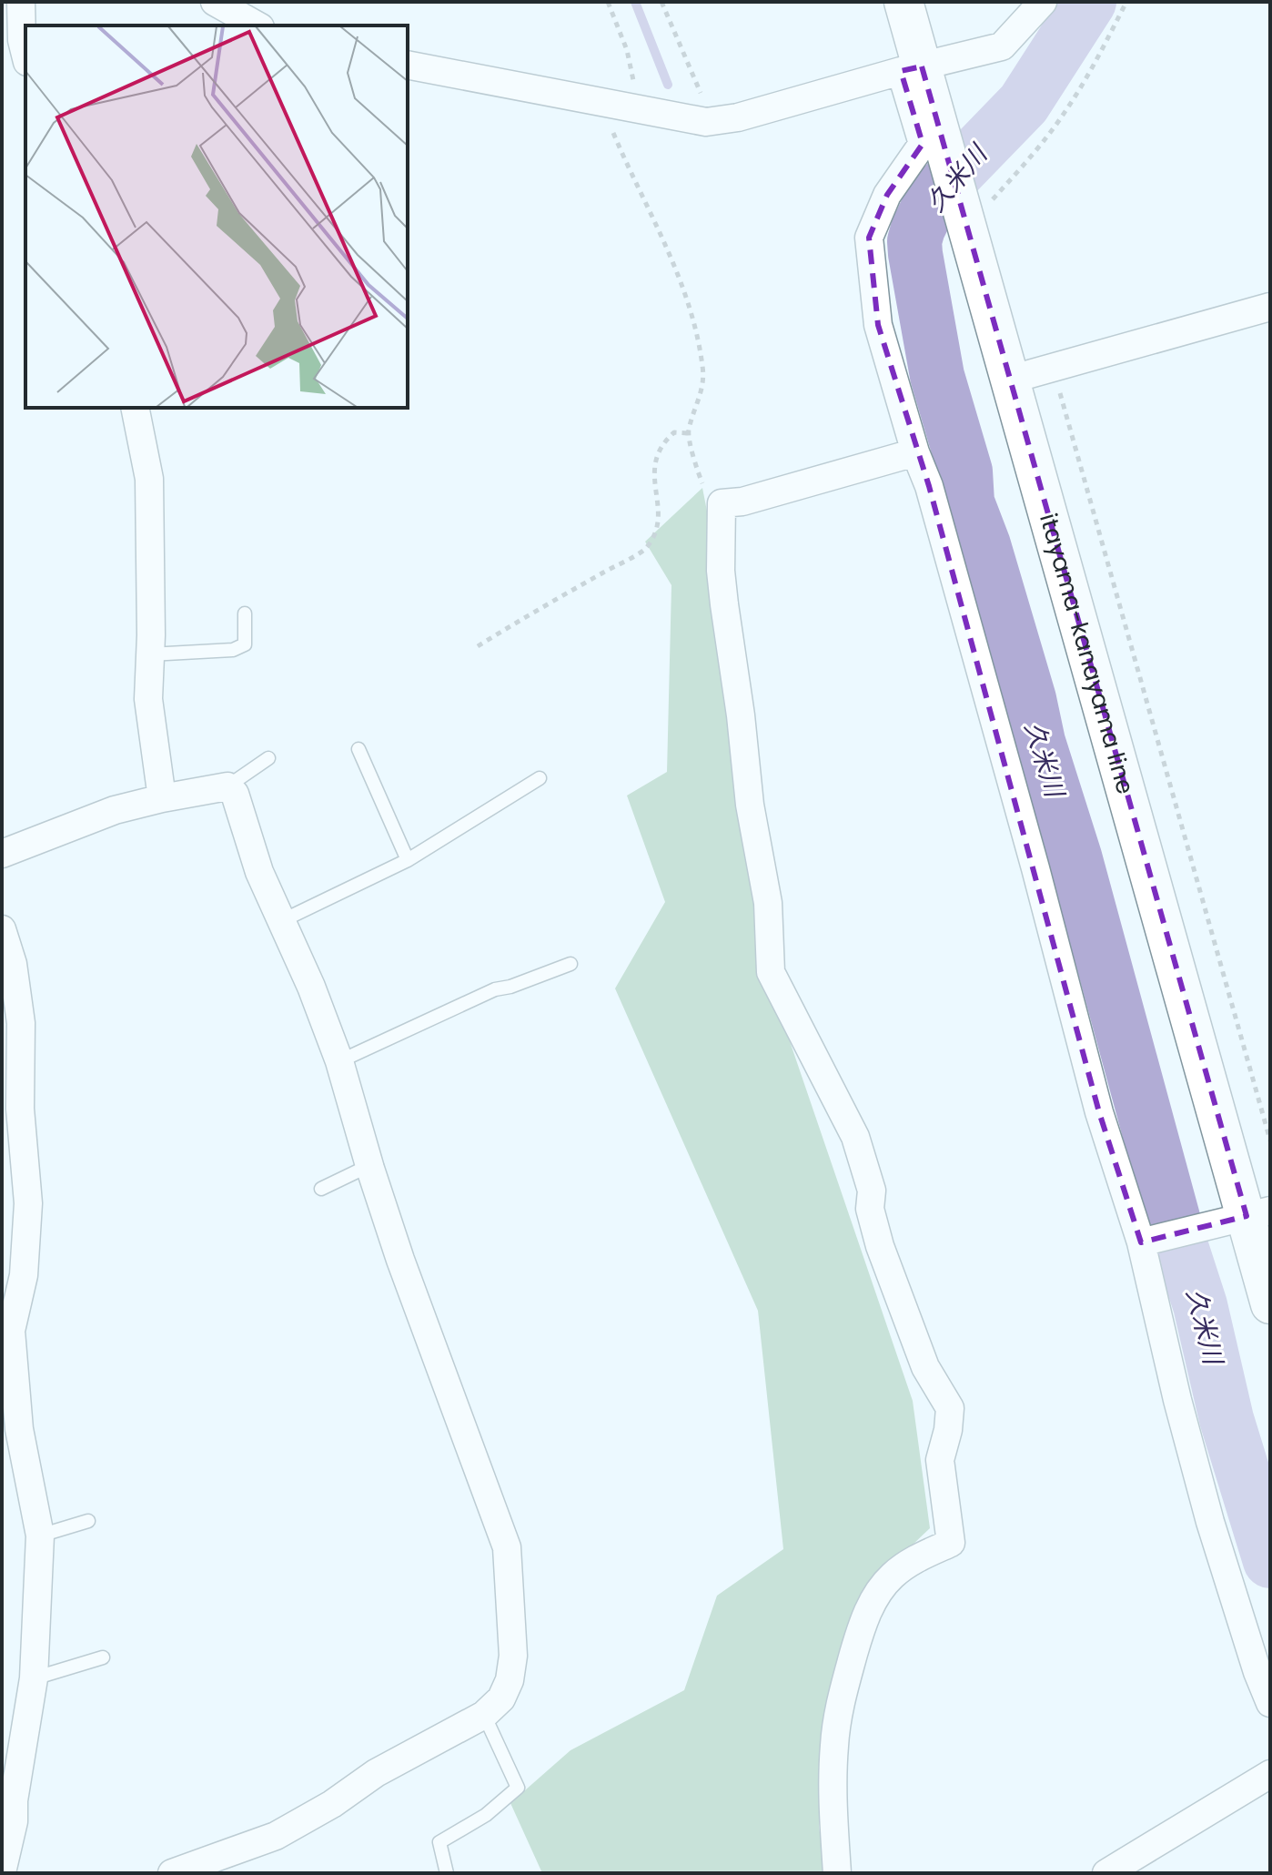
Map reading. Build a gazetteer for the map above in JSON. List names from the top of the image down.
{
  "streets": {
    "main road": ["itayama-kanayama line"]
  },
  "water": ["久米川"]
}
